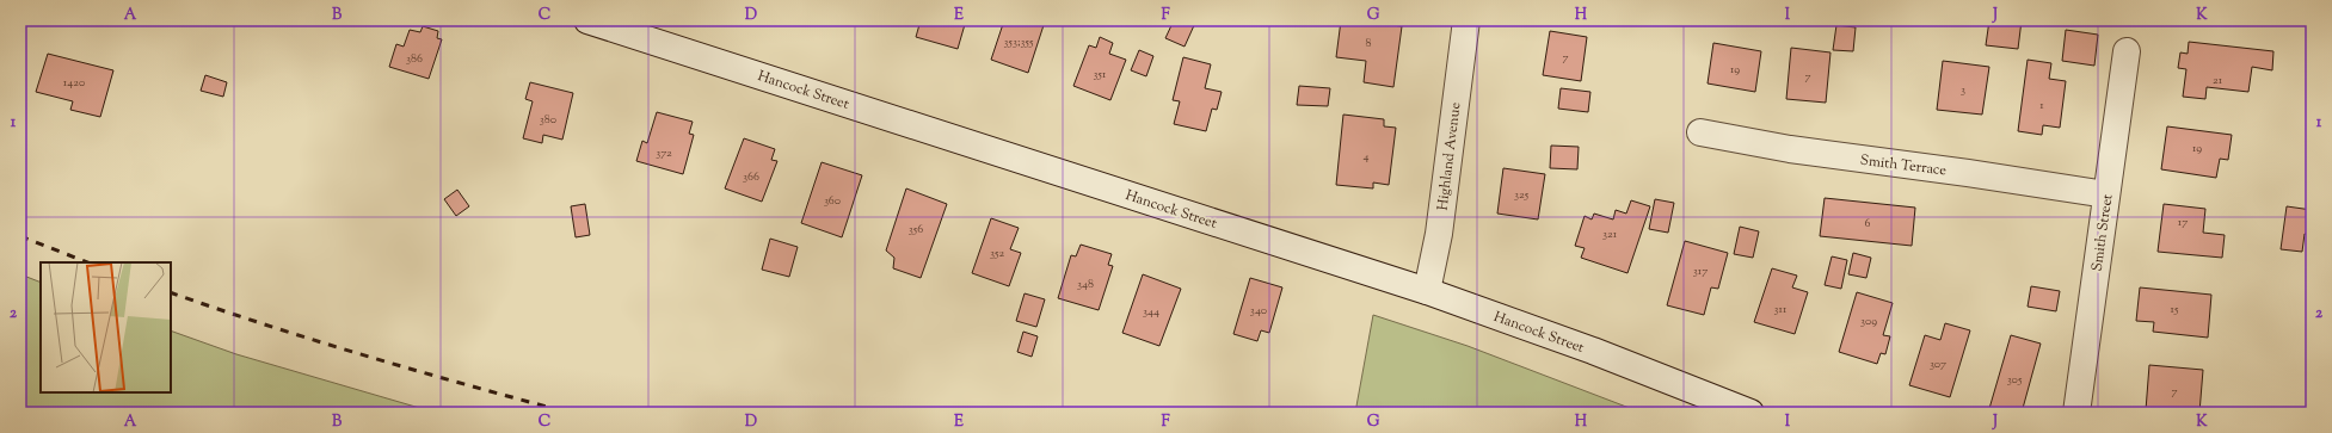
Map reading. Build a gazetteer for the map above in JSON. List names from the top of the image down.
{
  "streets": {
    "main road": [
      "Hancock Street",
      "Highland Avenue",
      "Smith Terrace",
      "Smith Street"
    ]
  },
  "crossings": [
    ["Hancock Street", "Highland Avenue"],
    ["Smith Terrace", "Smith Street"]
  ],
  "house_numbers": [
    "353;355",
    "8",
    "7",
    "386",
    "19",
    "351",
    "7",
    "21",
    "1420",
    "3",
    "1",
    "380",
    "19",
    "372",
    "4",
    "366",
    "325",
    "360",
    "17",
    "6",
    "356",
    "321",
    "352",
    "317",
    "348",
    "311",
    "15",
    "340",
    "344",
    "309",
    "307",
    "305",
    "7"
  ],
  "grid": {
    "columns": [
      "A",
      "B",
      "C",
      "D",
      "E",
      "F",
      "G",
      "H",
      "I",
      "J",
      "K"
    ],
    "rows": ["1", "2"]
  }
}
